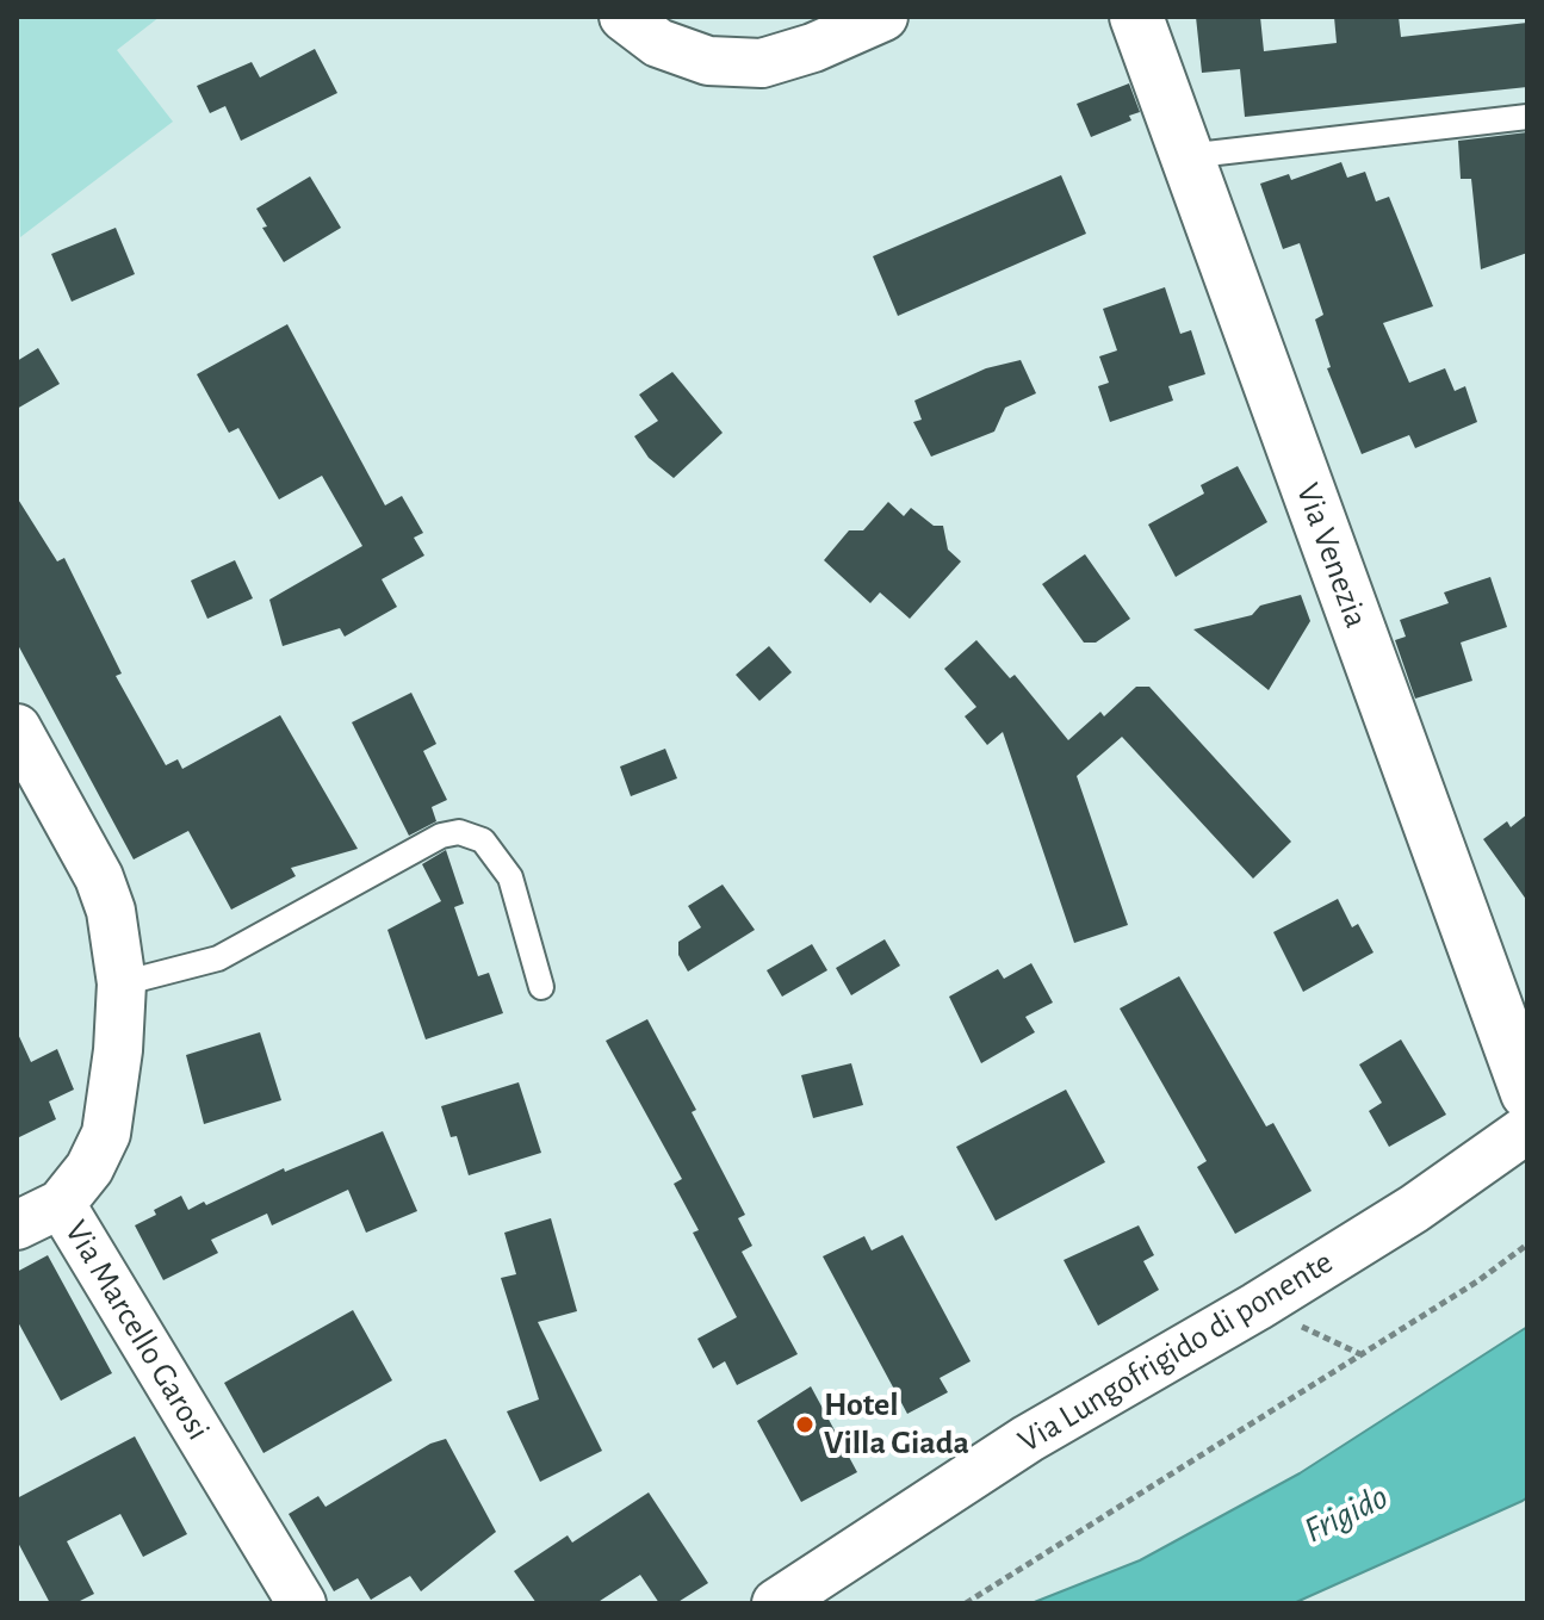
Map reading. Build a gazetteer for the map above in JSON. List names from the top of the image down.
{
  "streets": {
    "street": ["Via Venezia", "Via Marcello Garosi", "Via Lungofrigido di ponente"]
  },
  "water": ["Frigido"],
  "places": ["Hotel Villa Giada"]
}
